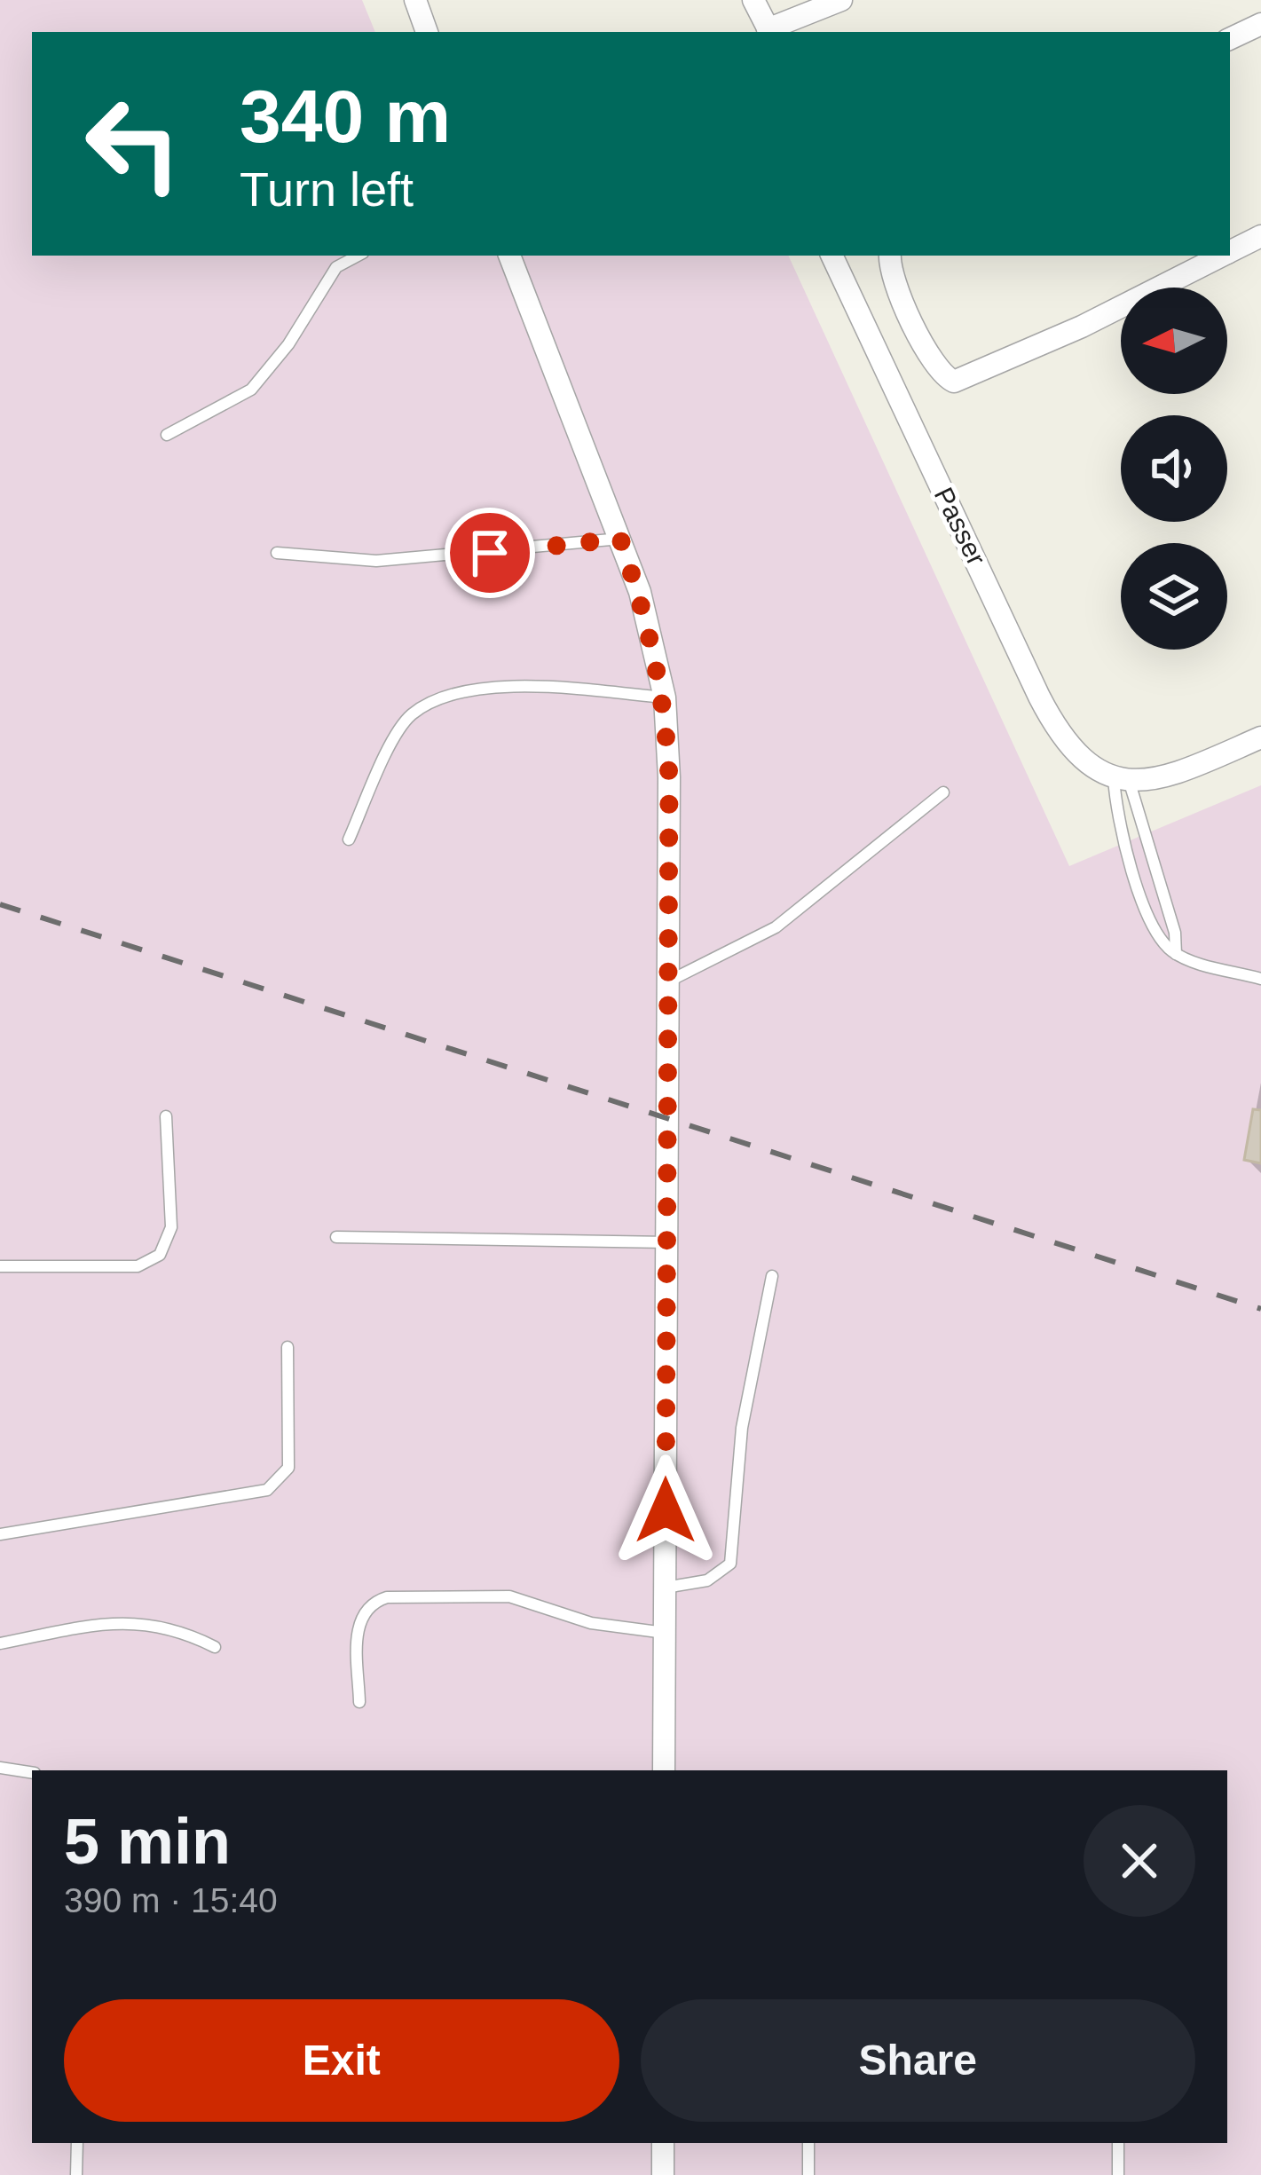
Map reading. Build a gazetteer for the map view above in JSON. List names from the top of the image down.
{
  "streets": {
    "street": ["Passer"]
  },
  "north": "left",
  "page": {
    "turn": ["340 m", "Turn left"],
    "heading": ["5 min", "390 m · 15:40"],
    "buttons": ["Exit", "Share"]
  }
}
